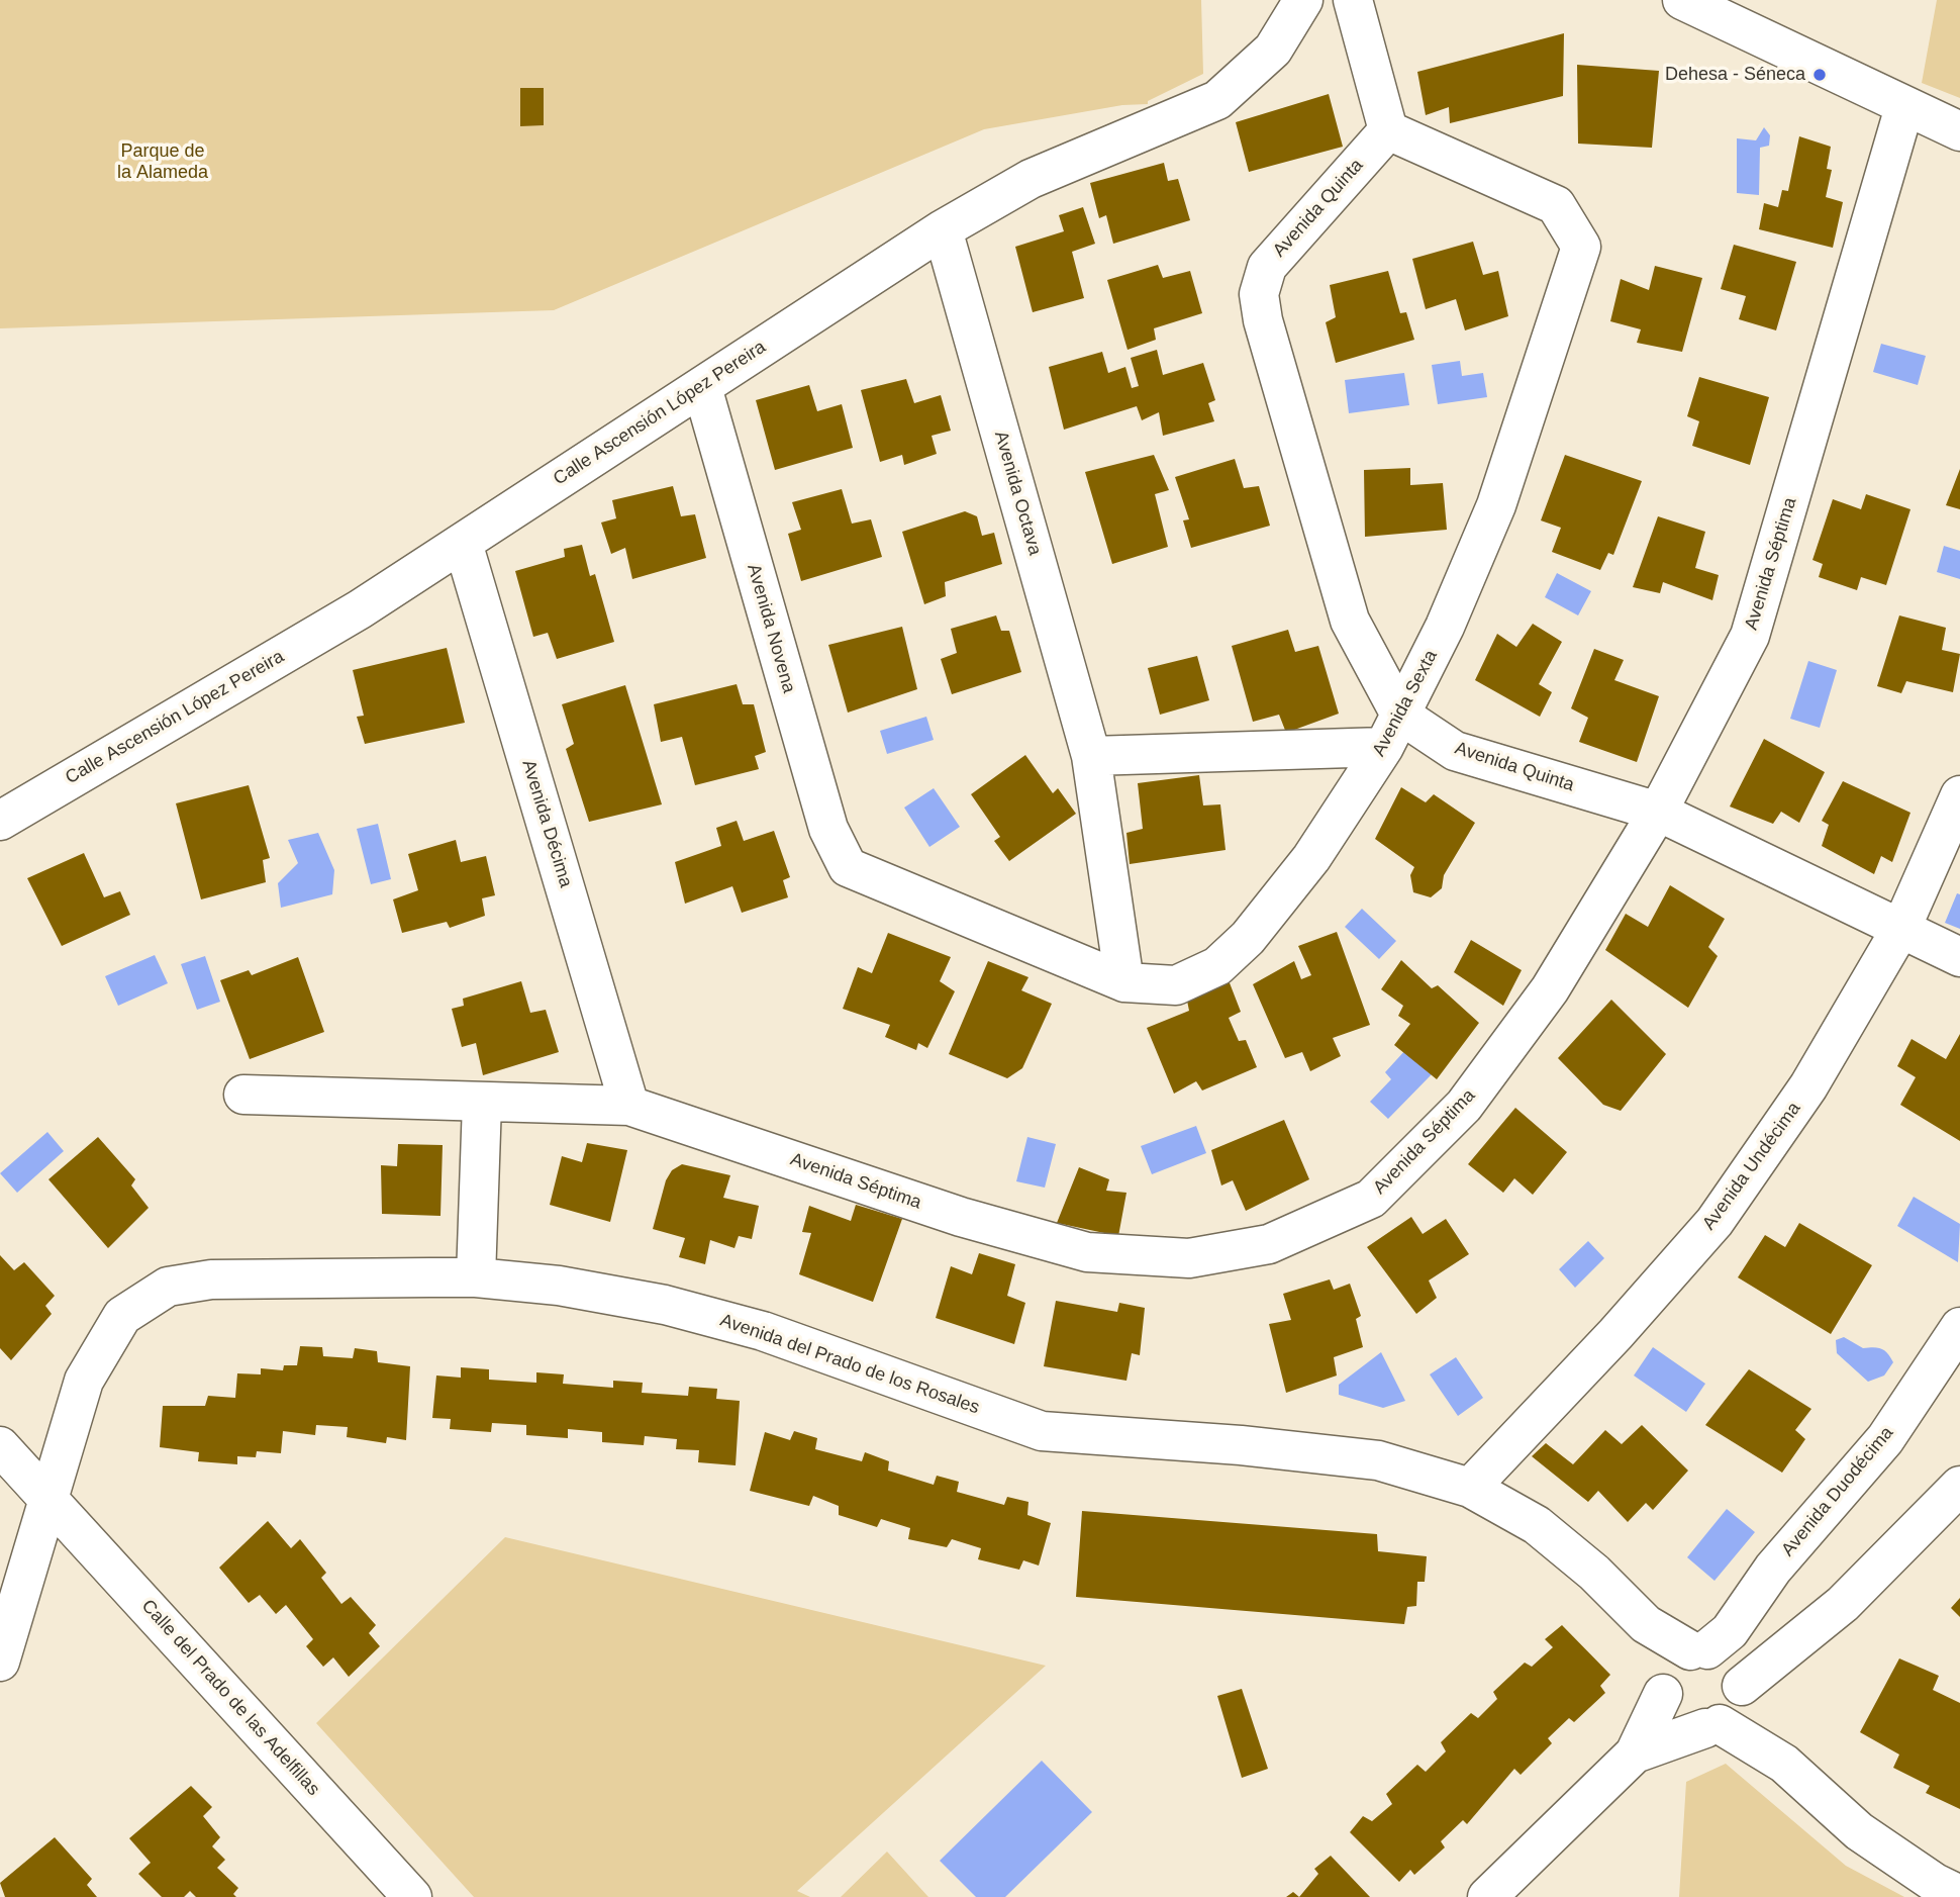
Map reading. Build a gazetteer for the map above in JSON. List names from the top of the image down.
{
  "streets": {
    "street": [
      "Avenida Quinta",
      "Calle Ascensión López Pereira",
      "Avenida Octava",
      "Avenida Séptima",
      "Avenida Novena",
      "Avenida Sexta",
      "Avenida Décima",
      "Avenida Undécima",
      "Avenida del Prado de los Rosales",
      "Avenida Duodécima",
      "Calle del Prado de las Adelfillas"
    ]
  },
  "crossings": [
    ["Avenida Quinta", "Avenida Séptima"],
    ["Avenida Quinta", "Avenida Sexta"],
    ["Avenida Quinta", "Avenida Undécima"],
    ["Calle Ascensión López Pereira", "Avenida Octava"],
    ["Calle Ascensión López Pereira", "Avenida Novena"],
    ["Calle Ascensión López Pereira", "Avenida Décima"],
    ["Avenida Octava", "Avenida Sexta"],
    ["Avenida Séptima", "Avenida Décima"],
    ["Avenida Novena", "Avenida Sexta"],
    ["Avenida Undécima", "Avenida del Prado de los Rosales"],
    ["Avenida del Prado de los Rosales", "Avenida Duodécima"],
    ["Avenida del Prado de los Rosales", "Calle del Prado de las Adelfillas"]
  ],
  "parks": ["Parque de la Alameda"],
  "places": ["Dehesa - Séneca"]
}
